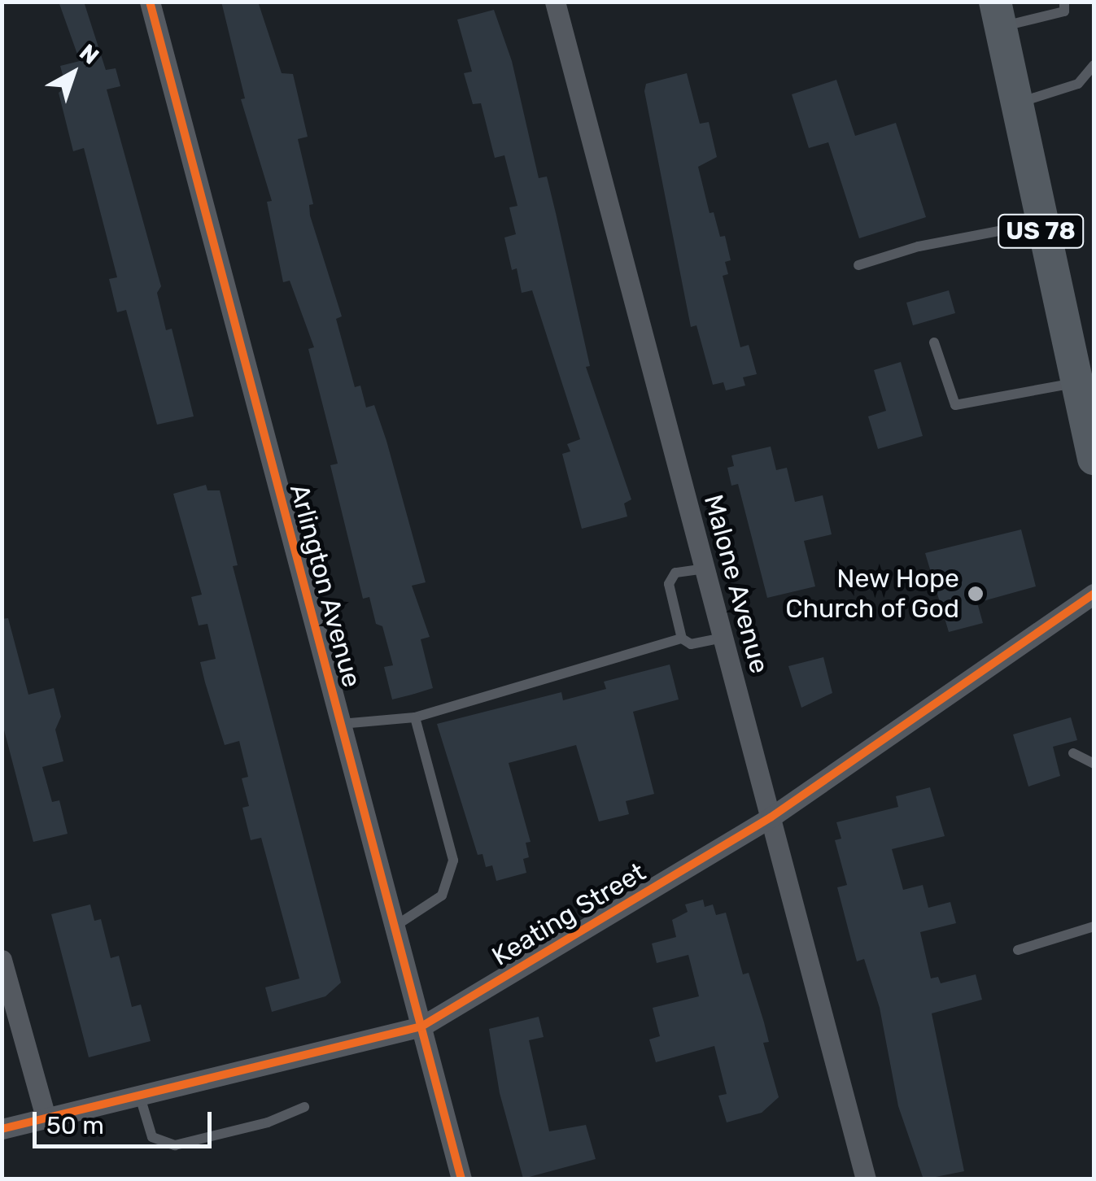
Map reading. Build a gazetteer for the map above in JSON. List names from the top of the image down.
{
  "streets": {
    "main road": ["US 78"],
    "street": ["Malone Avenue", "Arlington Avenue", "Keating Street"]
  },
  "crossings": [
    ["Malone Avenue", "Keating Street"],
    ["Arlington Avenue", "Keating Street"]
  ],
  "places": ["New Hope Church of God"],
  "scale_bar": "50 m",
  "north": "top right"
}
